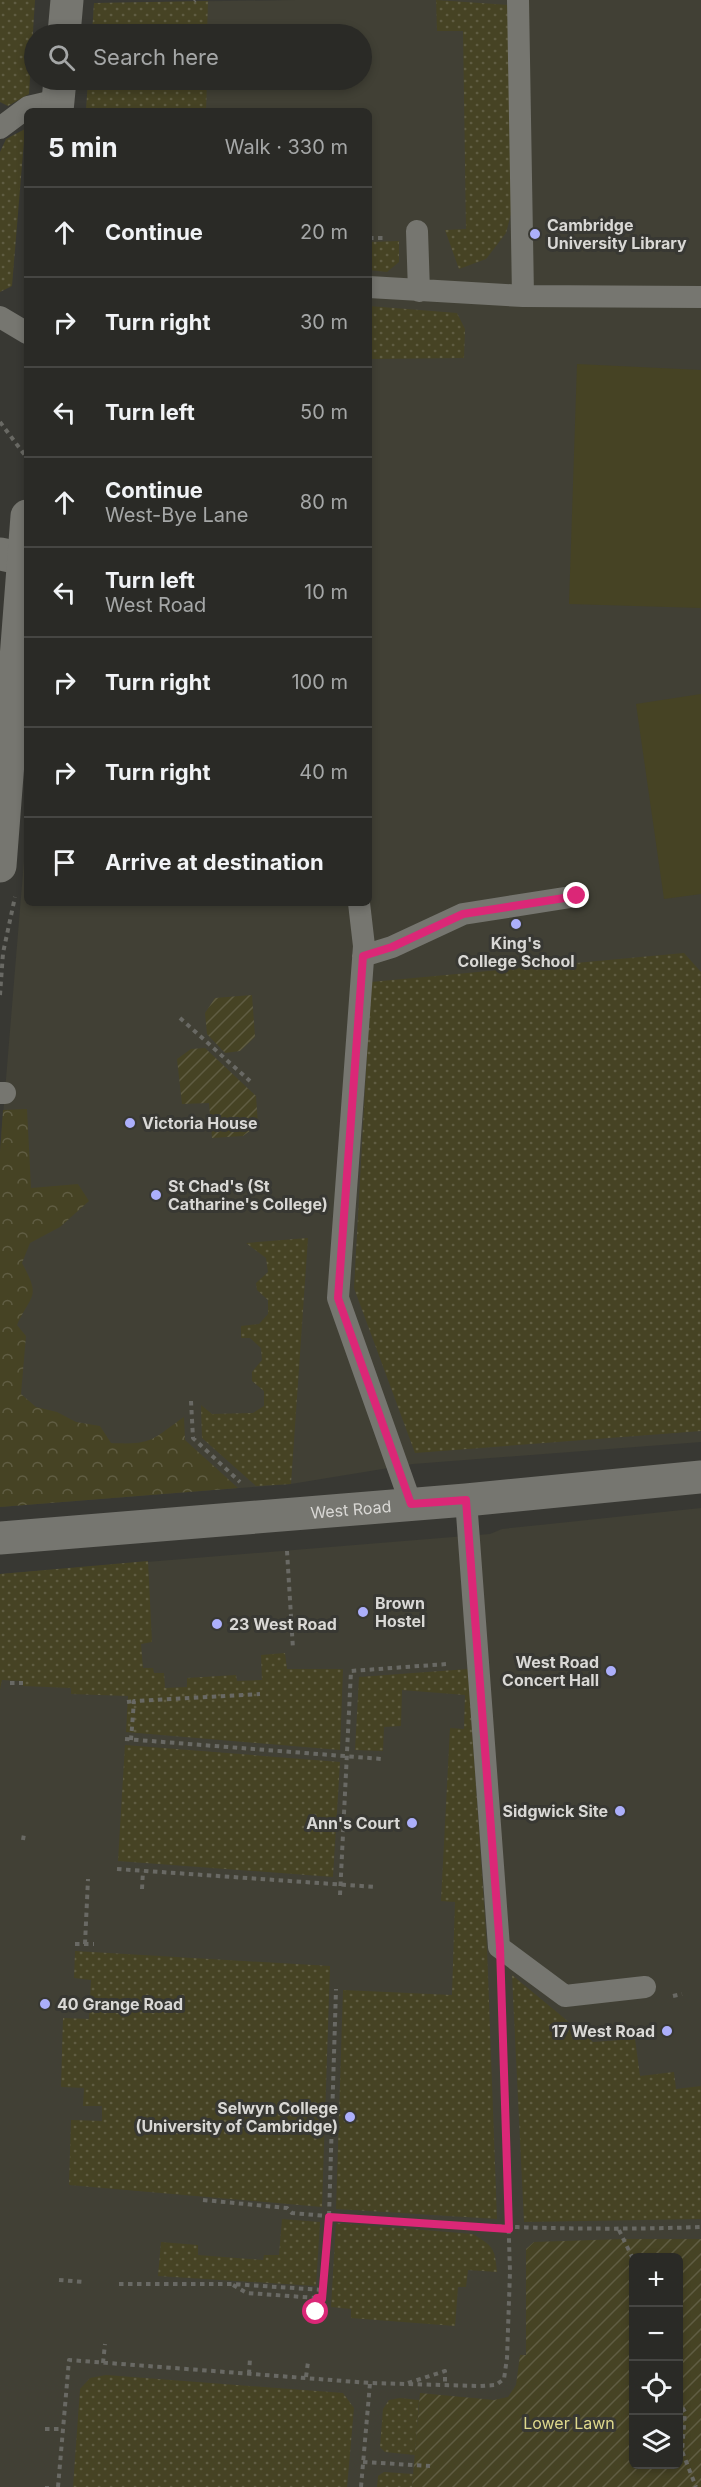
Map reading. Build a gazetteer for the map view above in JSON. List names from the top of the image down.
{
  "streets": {
    "street": ["West Road"]
  },
  "parks": ["Lower Lawn"],
  "places": [
    "Cambridge University Library",
    "King's College School",
    "Victoria House",
    "St Chad's (St Catharine's College)",
    "Brown Hostel",
    "23 West Road",
    "West Road Concert Hall",
    "Sidgwick Site",
    "Ann's Court",
    "40 Grange Road",
    "17 West Road",
    "Selwyn College (University of Cambridge)"
  ],
  "page": {
    "search": "Search here",
    "heading": ["5 min", "Walk · 330 m"],
    "list": [
      ["Continue", "20 m"],
      ["Turn right", "30 m"],
      ["Turn left", "50 m"],
      ["Continue", "West-Bye Lane", "80 m"],
      ["Turn left", "West Road", "10 m"],
      ["Turn right", "100 m"],
      ["Turn right", "40 m"],
      "Arrive at destination"
    ],
    "map_buttons": ["+", "−"]
  }
}
